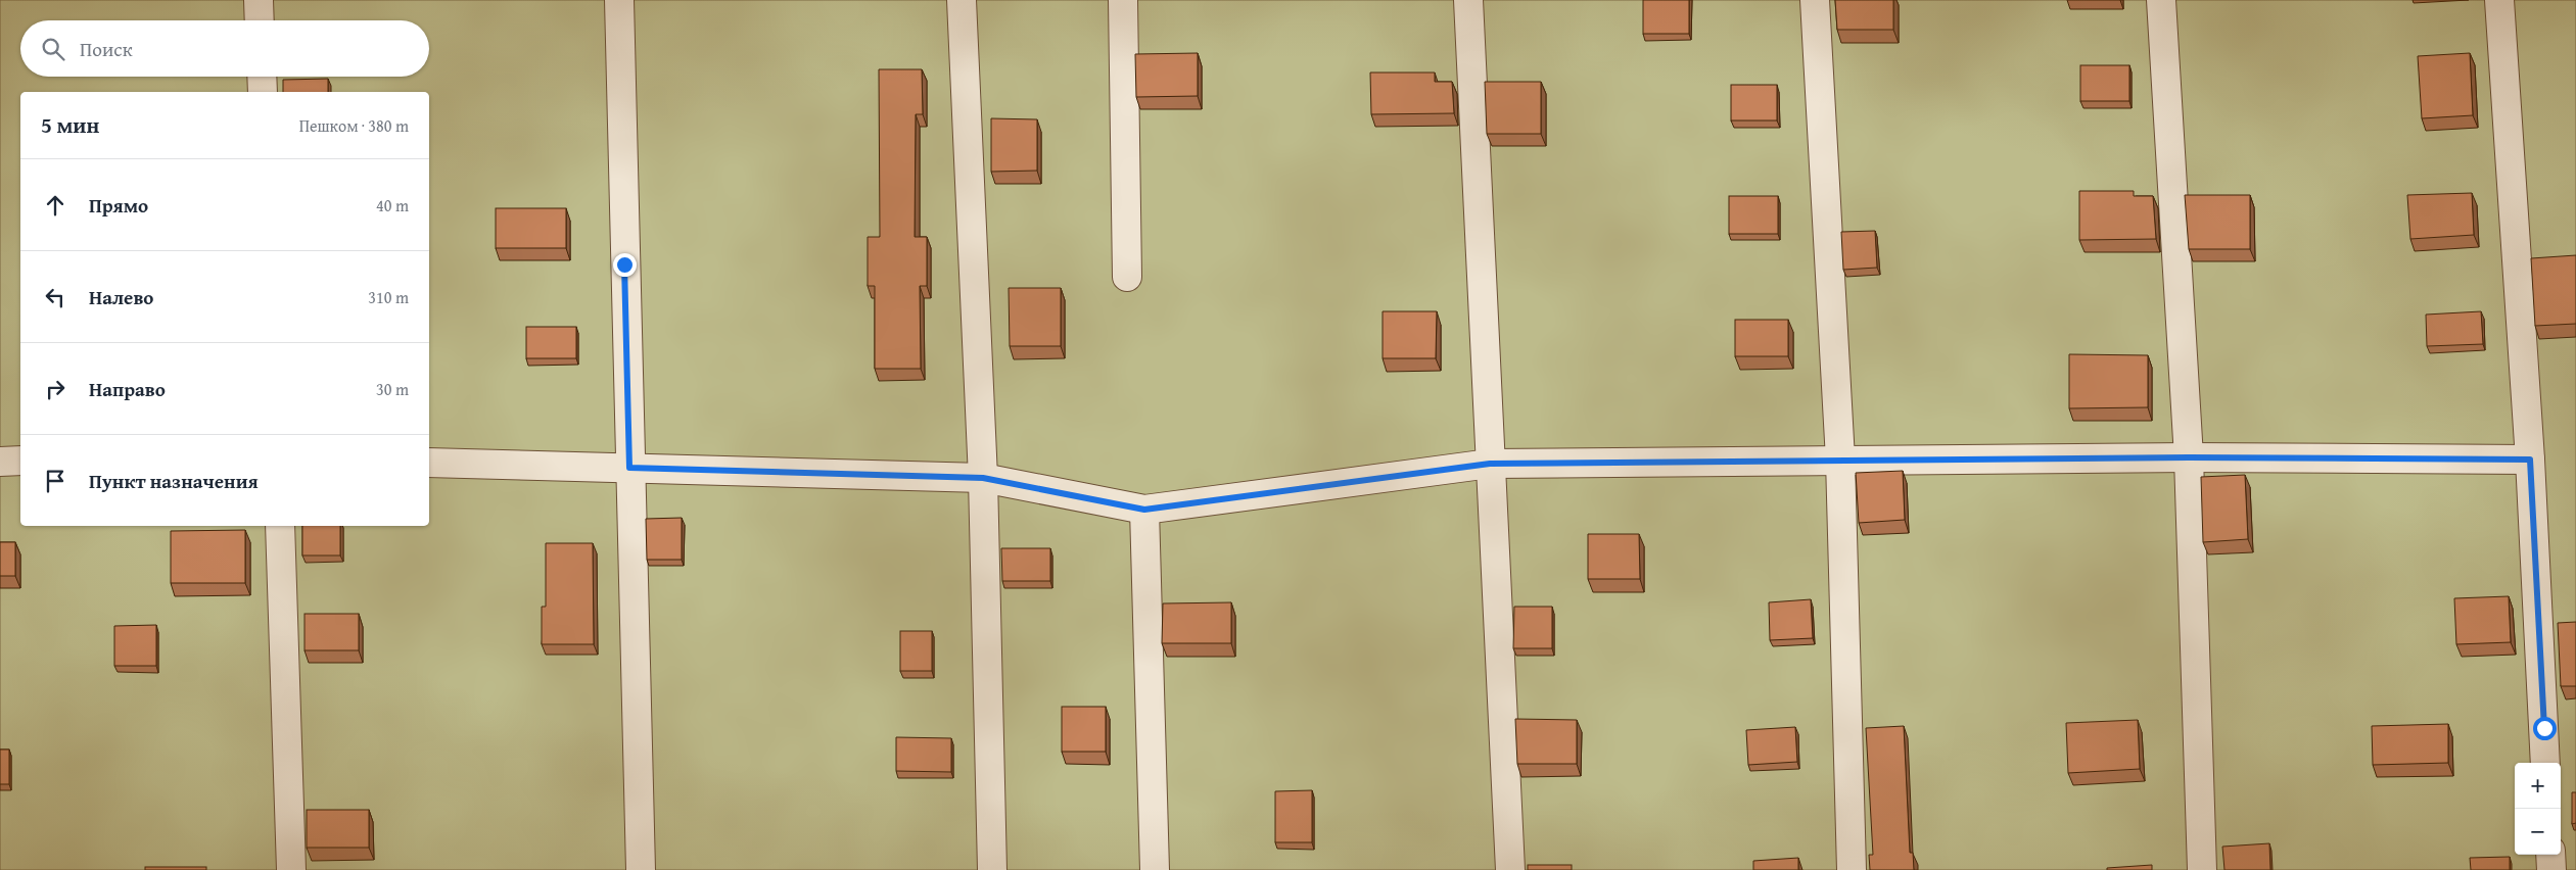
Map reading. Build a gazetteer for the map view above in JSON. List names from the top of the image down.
{
  "page": {
    "search": "Поиск",
    "heading": ["5 мин", "Пешком · 380 m"],
    "list": [
      ["Прямо", "40 m"],
      ["Налево", "310 m"],
      ["Направо", "30 m"],
      "Пункт назначения"
    ],
    "map_buttons": ["+", "−"]
  }
}
